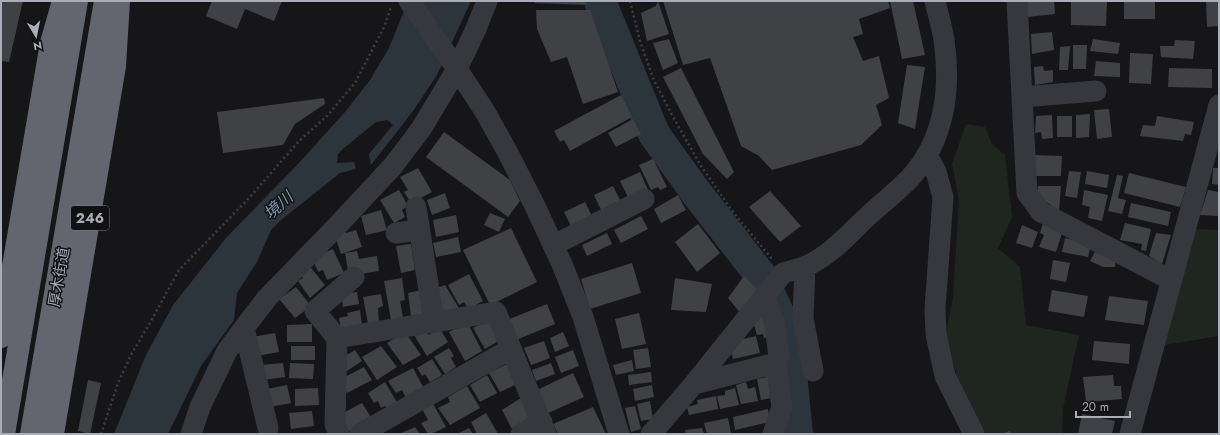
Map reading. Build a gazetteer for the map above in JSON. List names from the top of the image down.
{
  "streets": {
    "highway": ["246", "厚木街道"]
  },
  "water": ["境川"],
  "scale_bar": "20 m",
  "north": "bottom"
}
